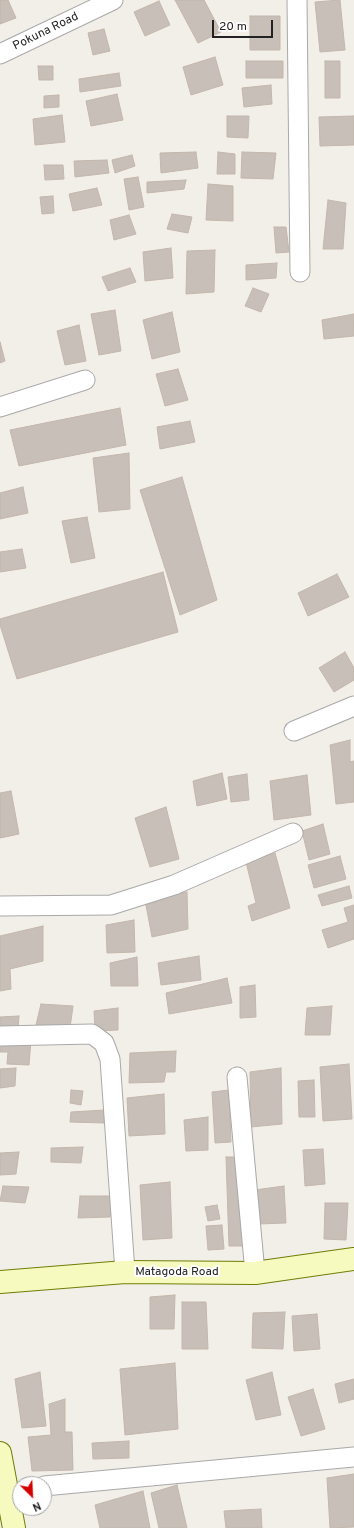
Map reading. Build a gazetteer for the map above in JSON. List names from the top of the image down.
{
  "streets": {
    "street": ["Pokuna Road", "Matagoda Road"]
  },
  "scale_bar": "20 m",
  "north": "bottom right"
}
